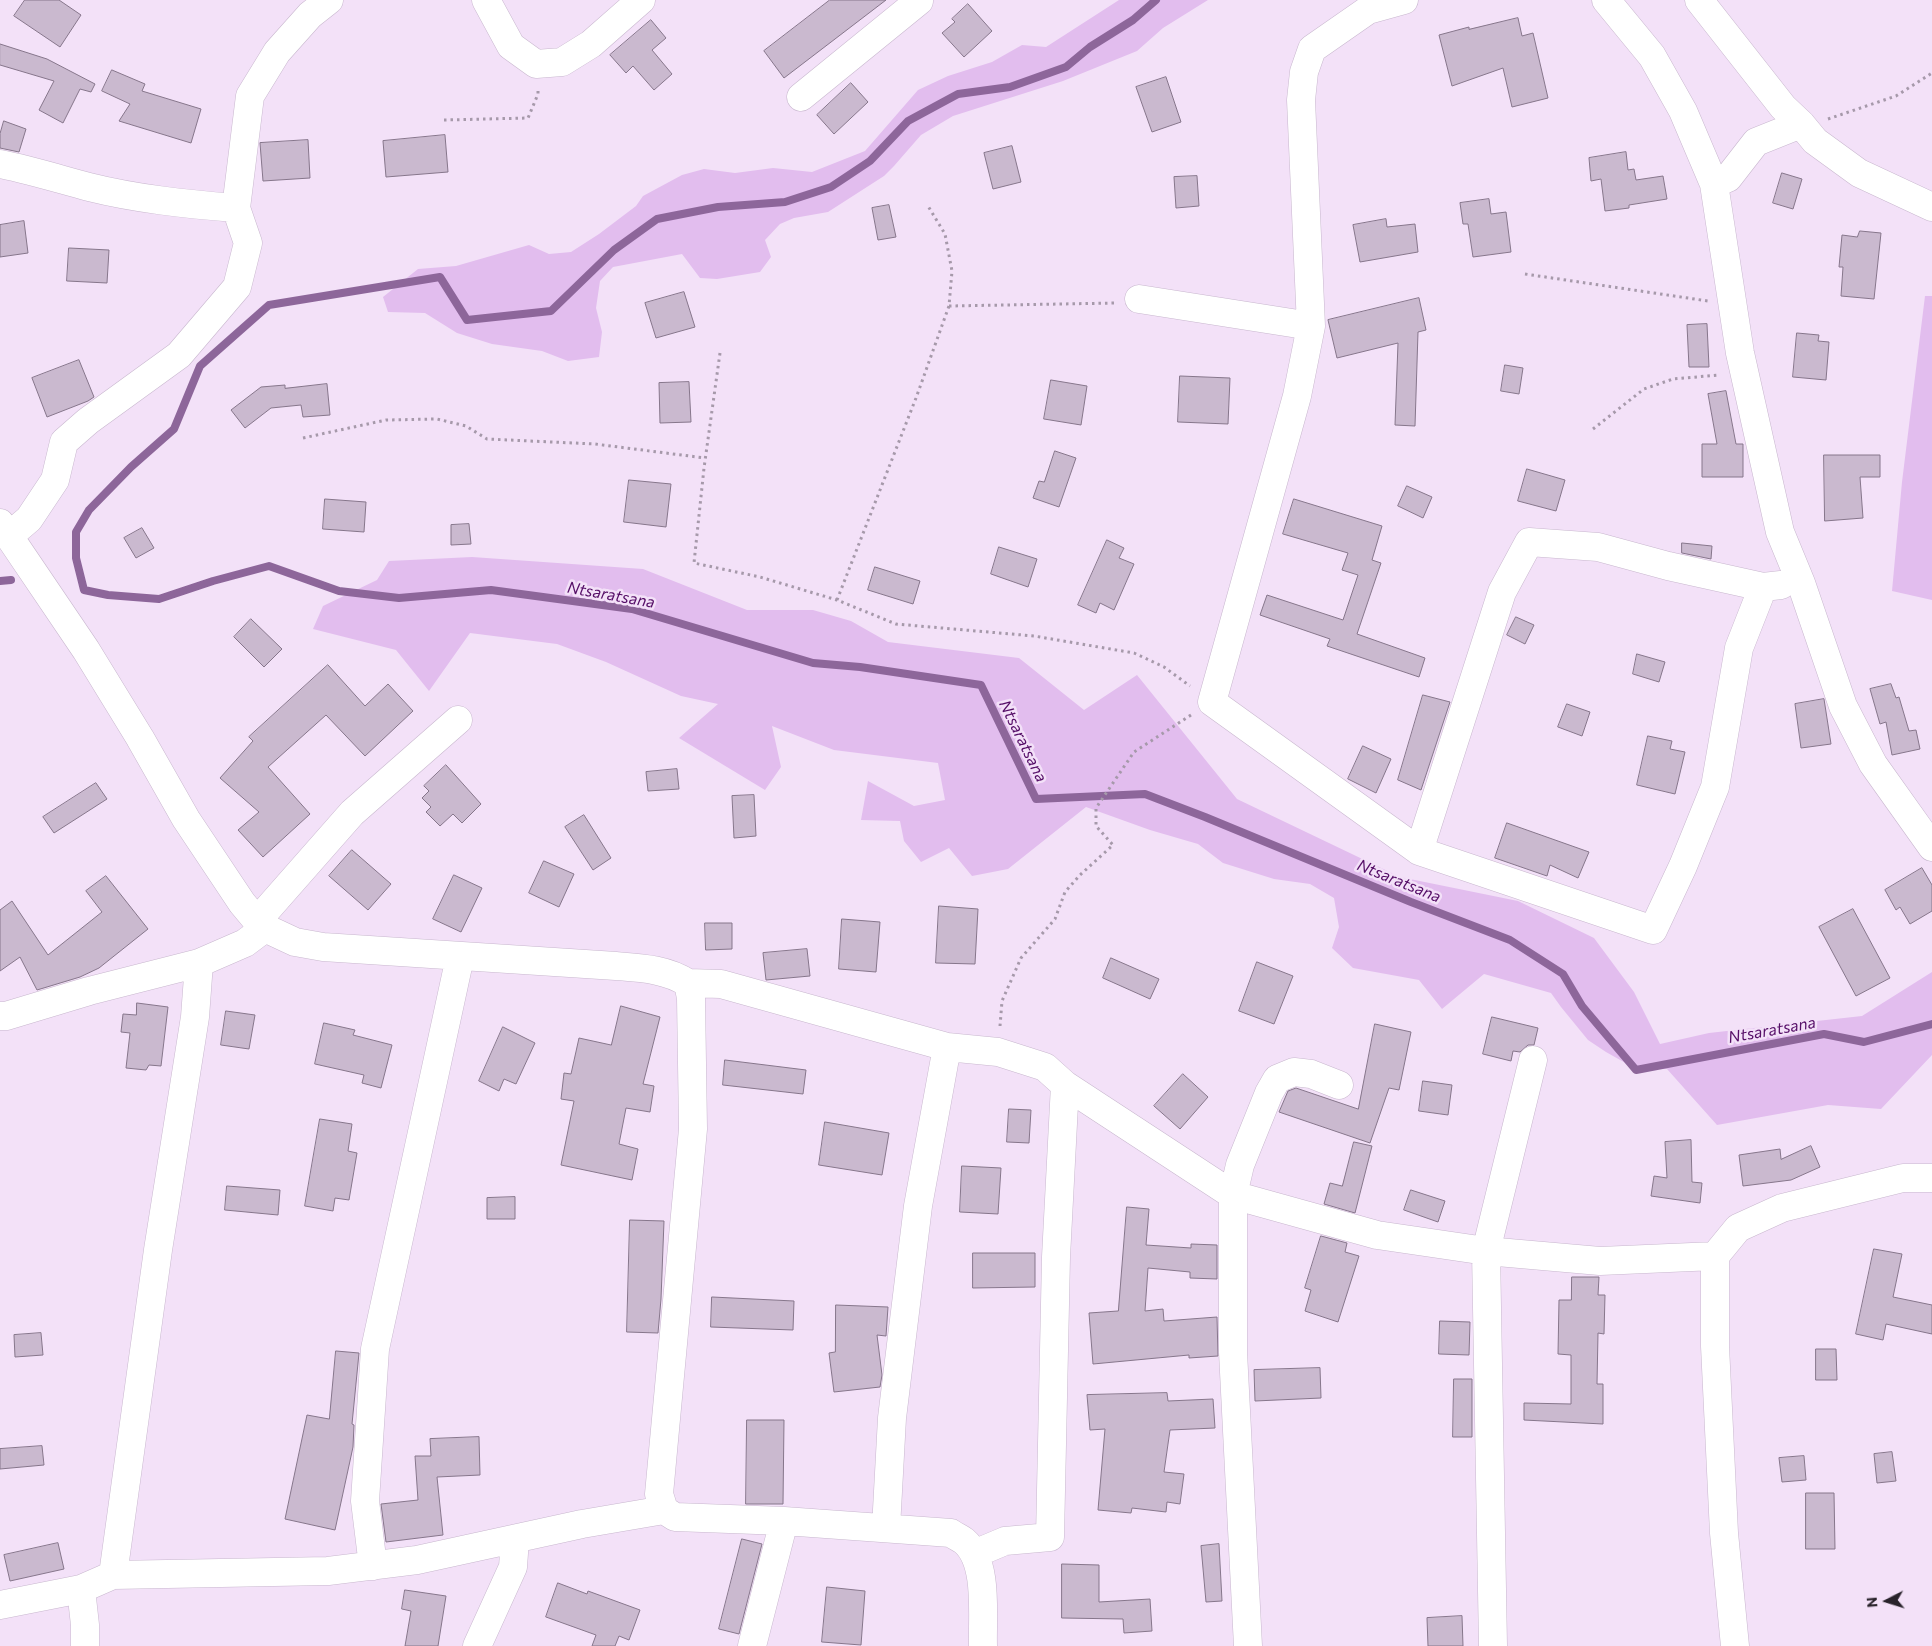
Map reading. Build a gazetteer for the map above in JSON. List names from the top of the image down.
{
  "water": ["Ntsaratsana"],
  "north": "left"
}
